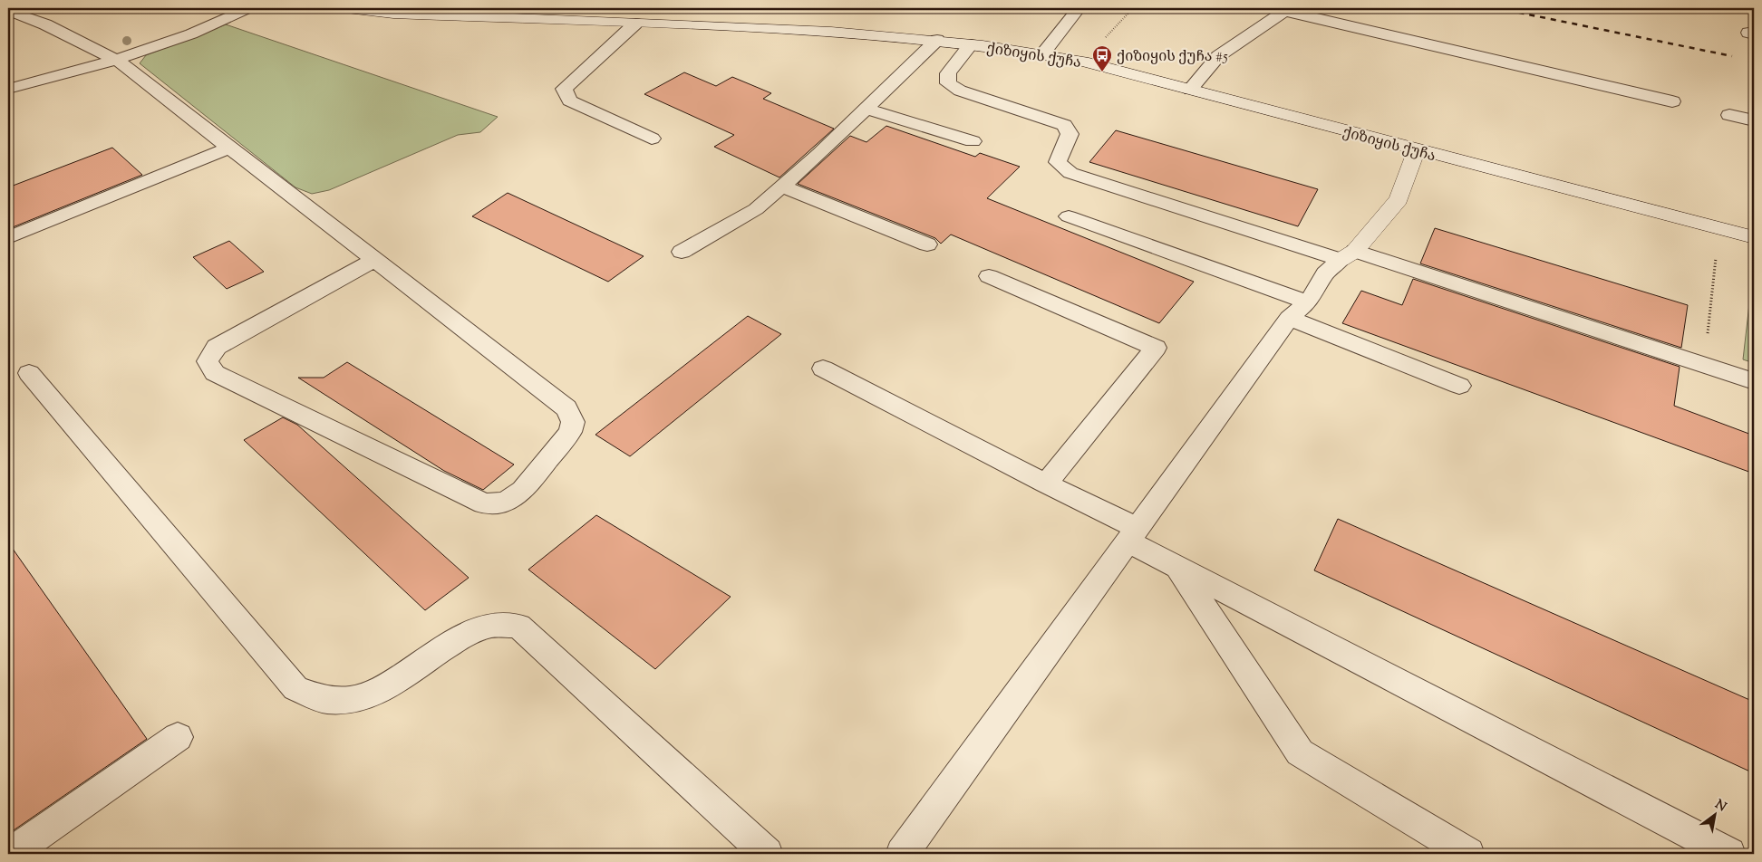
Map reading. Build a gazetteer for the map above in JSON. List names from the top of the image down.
{
  "streets": {
    "street": ["ქიზიყის ქუჩა"]
  },
  "places": {
    "bus stop": ["ქიზიყის ქუჩა #5"]
  },
  "north": "top right"
}
